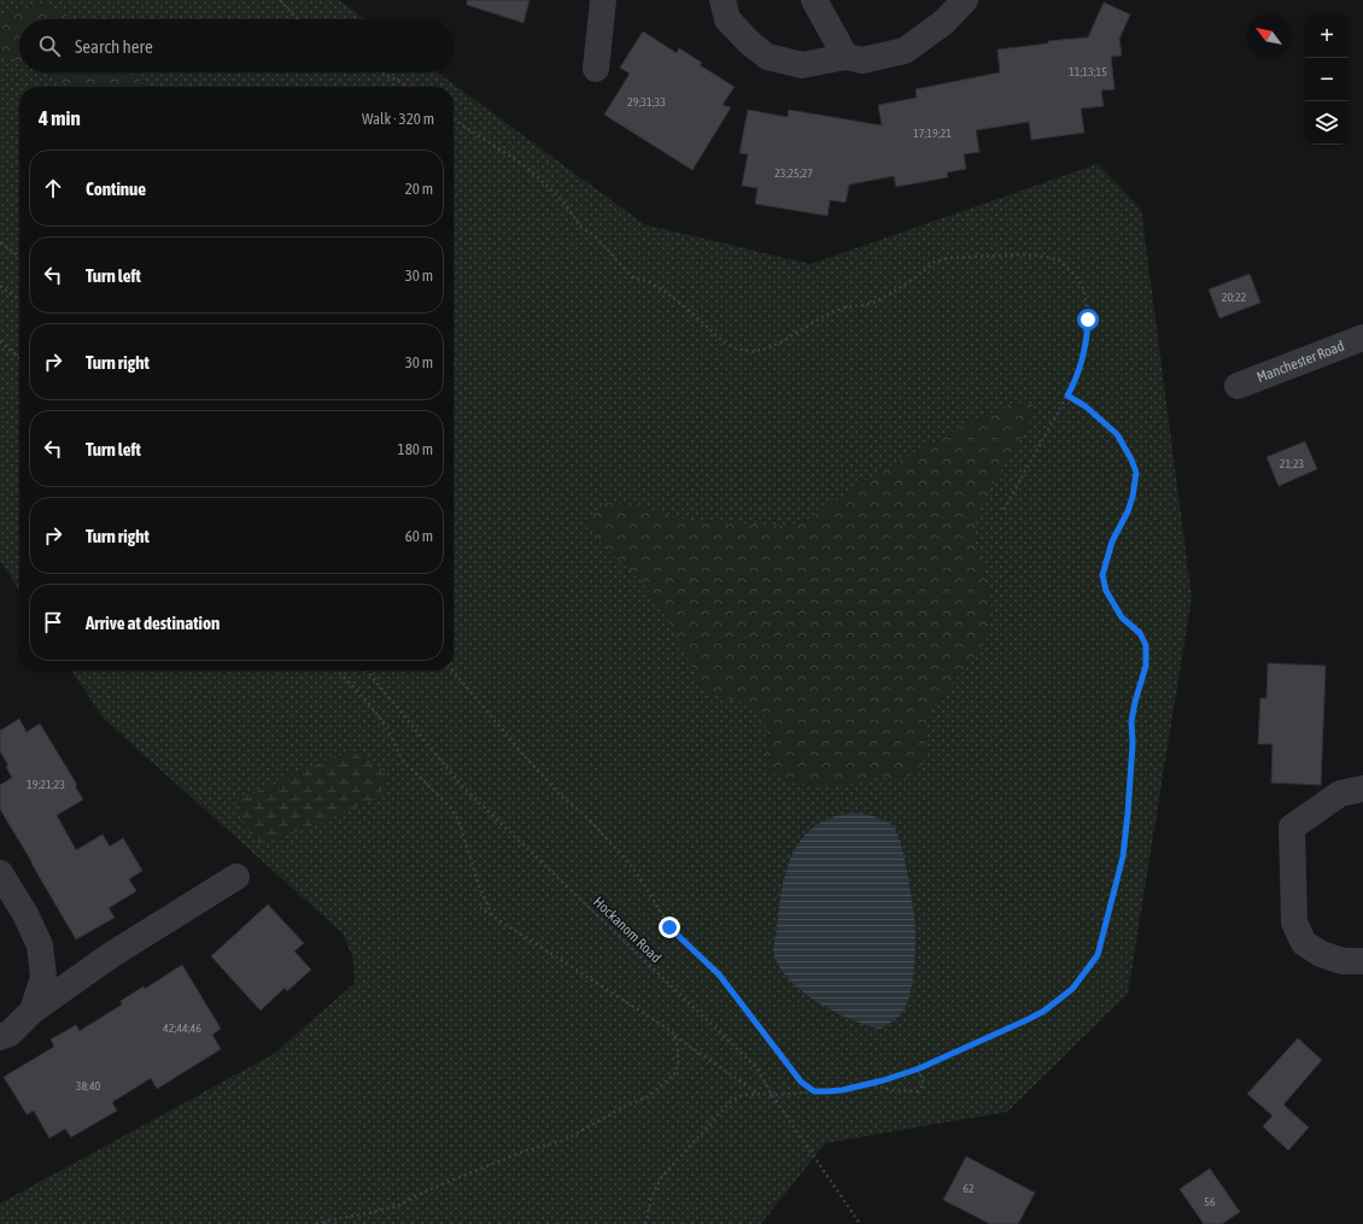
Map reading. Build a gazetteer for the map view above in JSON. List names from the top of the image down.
{
  "streets": {
    "street": ["Manchester Road"],
    "path": ["Hockanom Road"]
  },
  "house_numbers": [
    "11;13;15",
    "29;31;33",
    "17;19;21",
    "23;25;27",
    "20;22",
    "21;23",
    "19;21;23",
    "42;44;46",
    "38;40",
    "62",
    "56"
  ],
  "north": "top left",
  "page": {
    "map_buttons": ["+", "−"],
    "search": "Search here",
    "heading": ["4 min", "Walk · 320 m"],
    "list": [
      ["Continue", "20 m"],
      ["Turn left", "30 m"],
      ["Turn right", "30 m"],
      ["Turn left", "180 m"],
      ["Turn right", "60 m"],
      "Arrive at destination"
    ]
  }
}
